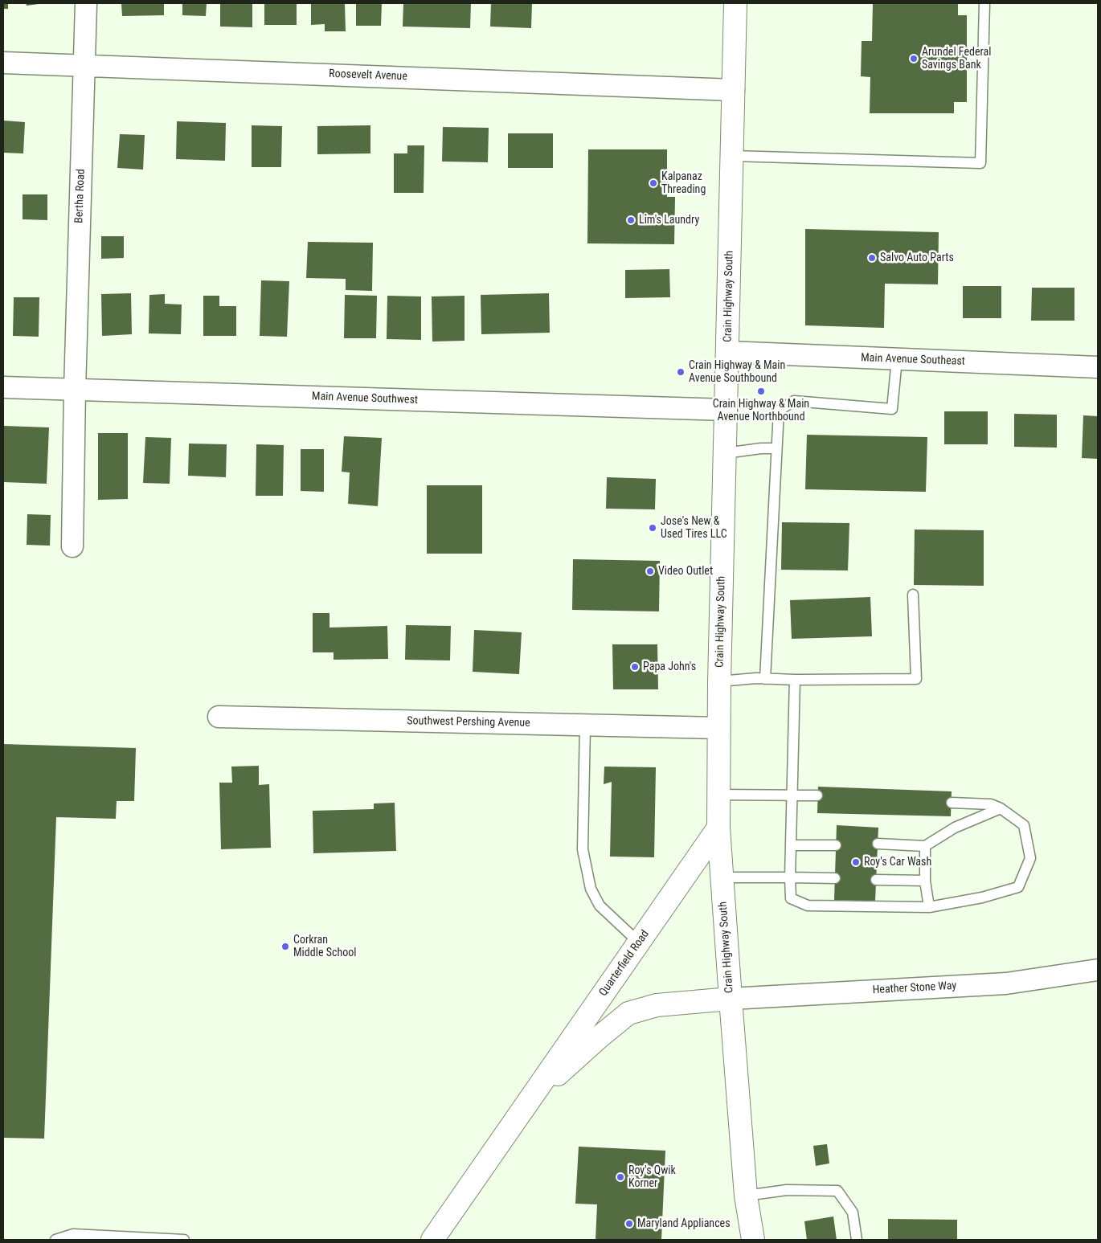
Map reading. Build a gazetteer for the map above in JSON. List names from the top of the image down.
{
  "streets": {
    "main road": ["Crain Highway South", "Quarterfield Road"],
    "street": [
      "Roosevelt Avenue",
      "Bertha Road",
      "Main Avenue Southeast",
      "Main Avenue Southwest",
      "Southwest Pershing Avenue",
      "Heather Stone Way"
    ]
  },
  "crossings": [
    ["Roosevelt Avenue", "Bertha Road"],
    ["Roosevelt Avenue", "Crain Highway South"],
    ["Bertha Road", "Main Avenue Southwest"],
    ["Crain Highway South", "Main Avenue Southeast"],
    ["Crain Highway South", "Main Avenue Southwest"],
    ["Crain Highway South", "Southwest Pershing Avenue"],
    ["Crain Highway South", "Quarterfield Road"],
    ["Crain Highway South", "Heather Stone Way"],
    ["Quarterfield Road", "Heather Stone Way"]
  ],
  "places": [
    "Arundel Federal Savings Bank",
    "Kalpanaz Threading",
    "Lim's Laundry",
    "Salvo Auto Parts",
    "Crain Highway & Main Avenue Southbound",
    "Crain Highway & Main Avenue Northbound",
    "Jose's New & Used Tires LLC",
    "Video Outlet",
    "Papa John's",
    "Roy's Car Wash",
    "Corkran Middle School",
    "Roy's Qwik Korner",
    "Maryland Appliances"
  ]
}
